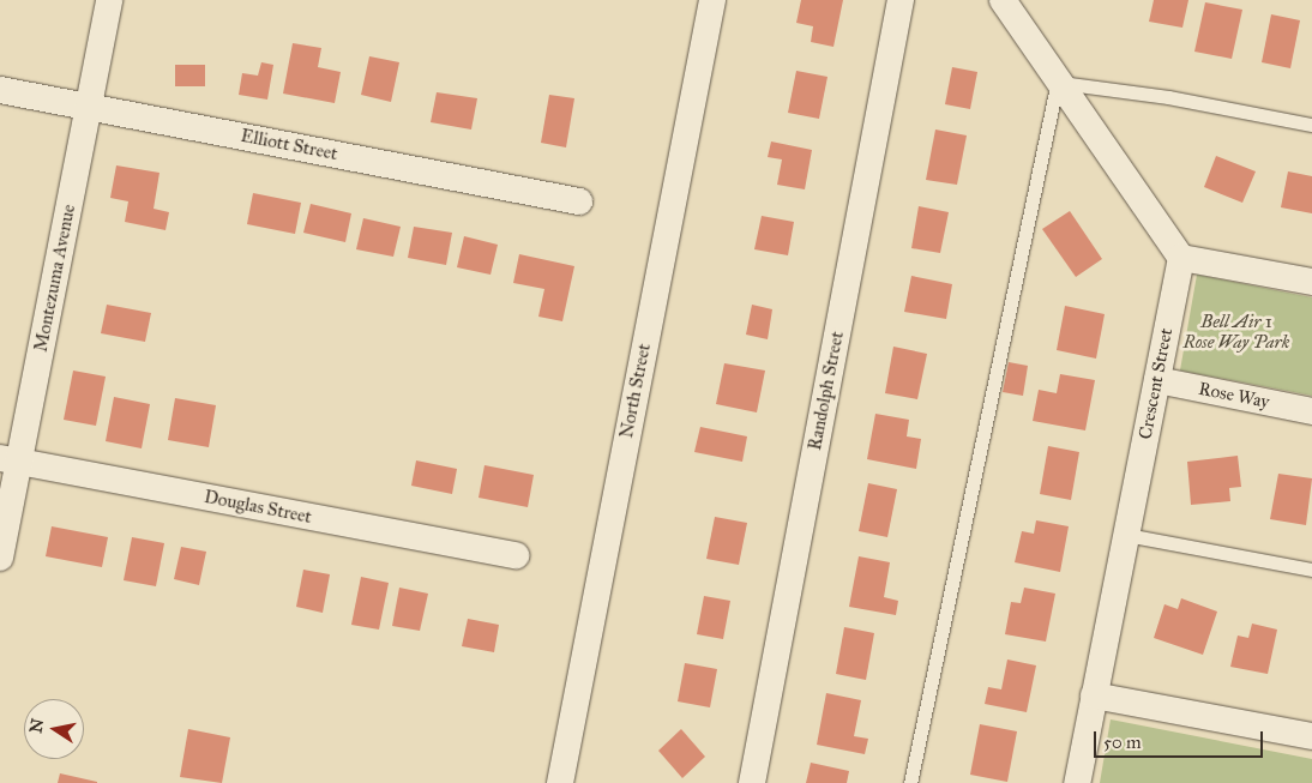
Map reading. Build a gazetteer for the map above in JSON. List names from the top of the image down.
{
  "streets": {
    "street": [
      "Elliott Street",
      "Montezuma Avenue",
      "Crescent Street",
      "North Street",
      "Randolph Street",
      "Rose Way",
      "Douglas Street"
    ]
  },
  "crossings": [
    ["Elliott Street", "Montezuma Avenue"],
    ["Montezuma Avenue", "Douglas Street"],
    ["Crescent Street", "Rose Way"]
  ],
  "parks": ["Bell Air 1 Rose Way Park"],
  "scale_bar": "50 m",
  "north": "left"
}
